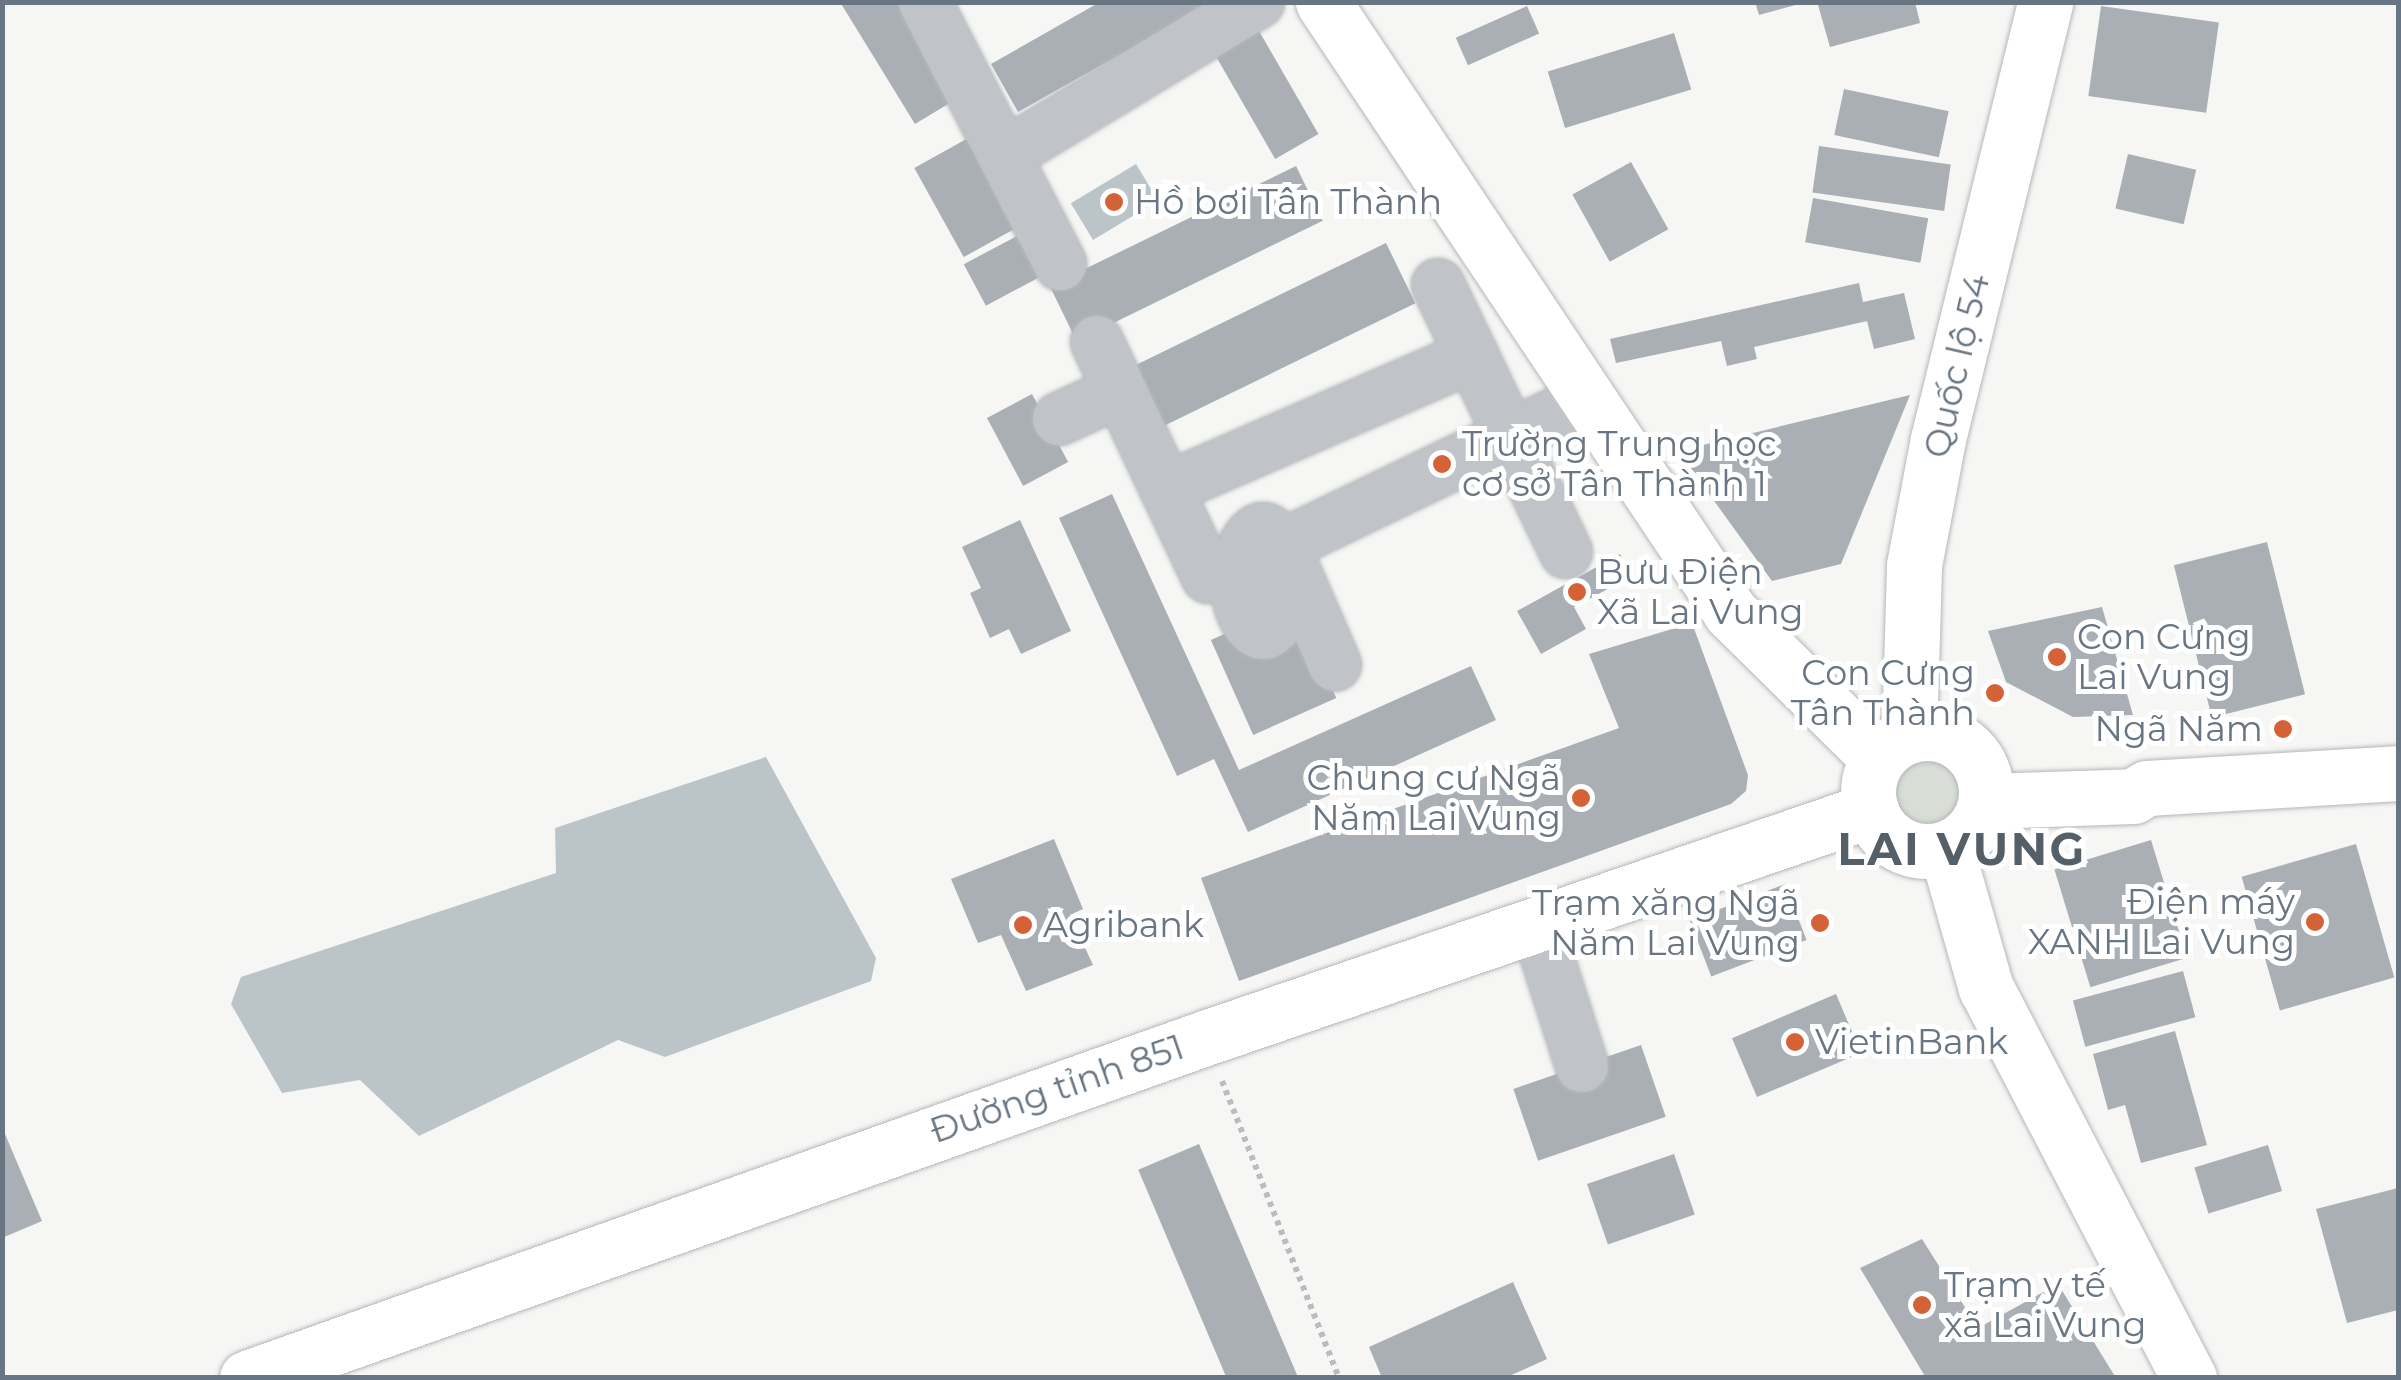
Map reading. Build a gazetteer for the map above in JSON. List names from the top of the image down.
{
  "streets": {
    "main road": ["Quốc lộ 54", "Đường tỉnh 851"]
  },
  "crossings": [
    ["Quốc lộ 54", "Đường tỉnh 851"]
  ],
  "districts": ["LAI VUNG"],
  "places": [
    "Hồ bơi Tân Thành",
    "Trường Trung học cơ sở Tân Thành 1",
    "Bưu Điện Xã Lai Vung",
    "Con Cưng Lai Vung",
    "Con Cưng Tân Thành",
    "Ngã Năm",
    "Chung cư Ngã Năm Lai Vung",
    "Điện máy XANH Lai Vung",
    "Trạm xăng Ngã Năm Lai Vung",
    "Agribank",
    "VietinBank",
    "Trạm y tế xã Lai Vung"
  ]
}
